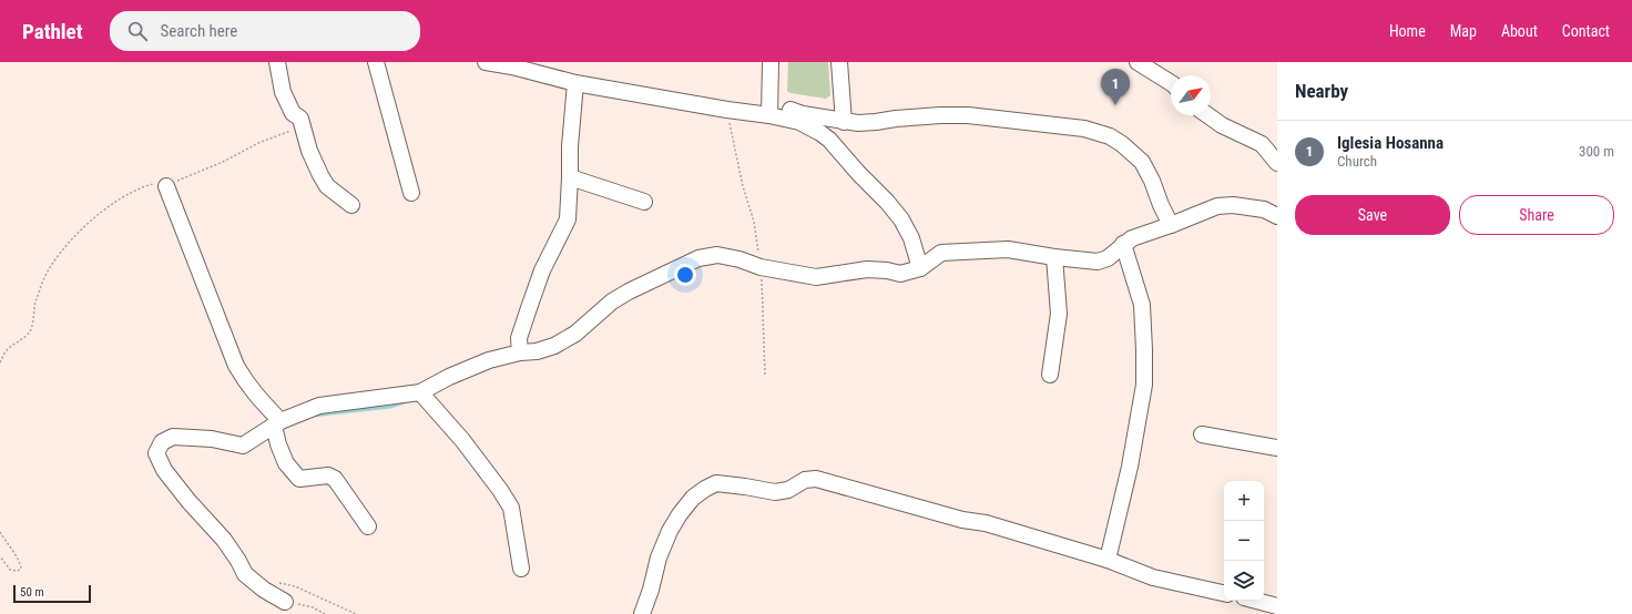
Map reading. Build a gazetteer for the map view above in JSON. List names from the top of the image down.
{
  "scale_bar": "50 m",
  "north": "top right",
  "page": {
    "header": "Pathlet",
    "search": "Search here",
    "nav": [
      "Home",
      "Map",
      "About",
      "Contact"
    ],
    "heading": "Nearby",
    "pins": "1",
    "list": [
      {
        "mark": "1",
        "name": "Iglesia Hosanna",
        "note": "Church",
        "value": "300 m"
      }
    ],
    "buttons": ["Save", "Share"],
    "map_buttons": ["+", "−"],
    "scale": "50 m"
  }
}
